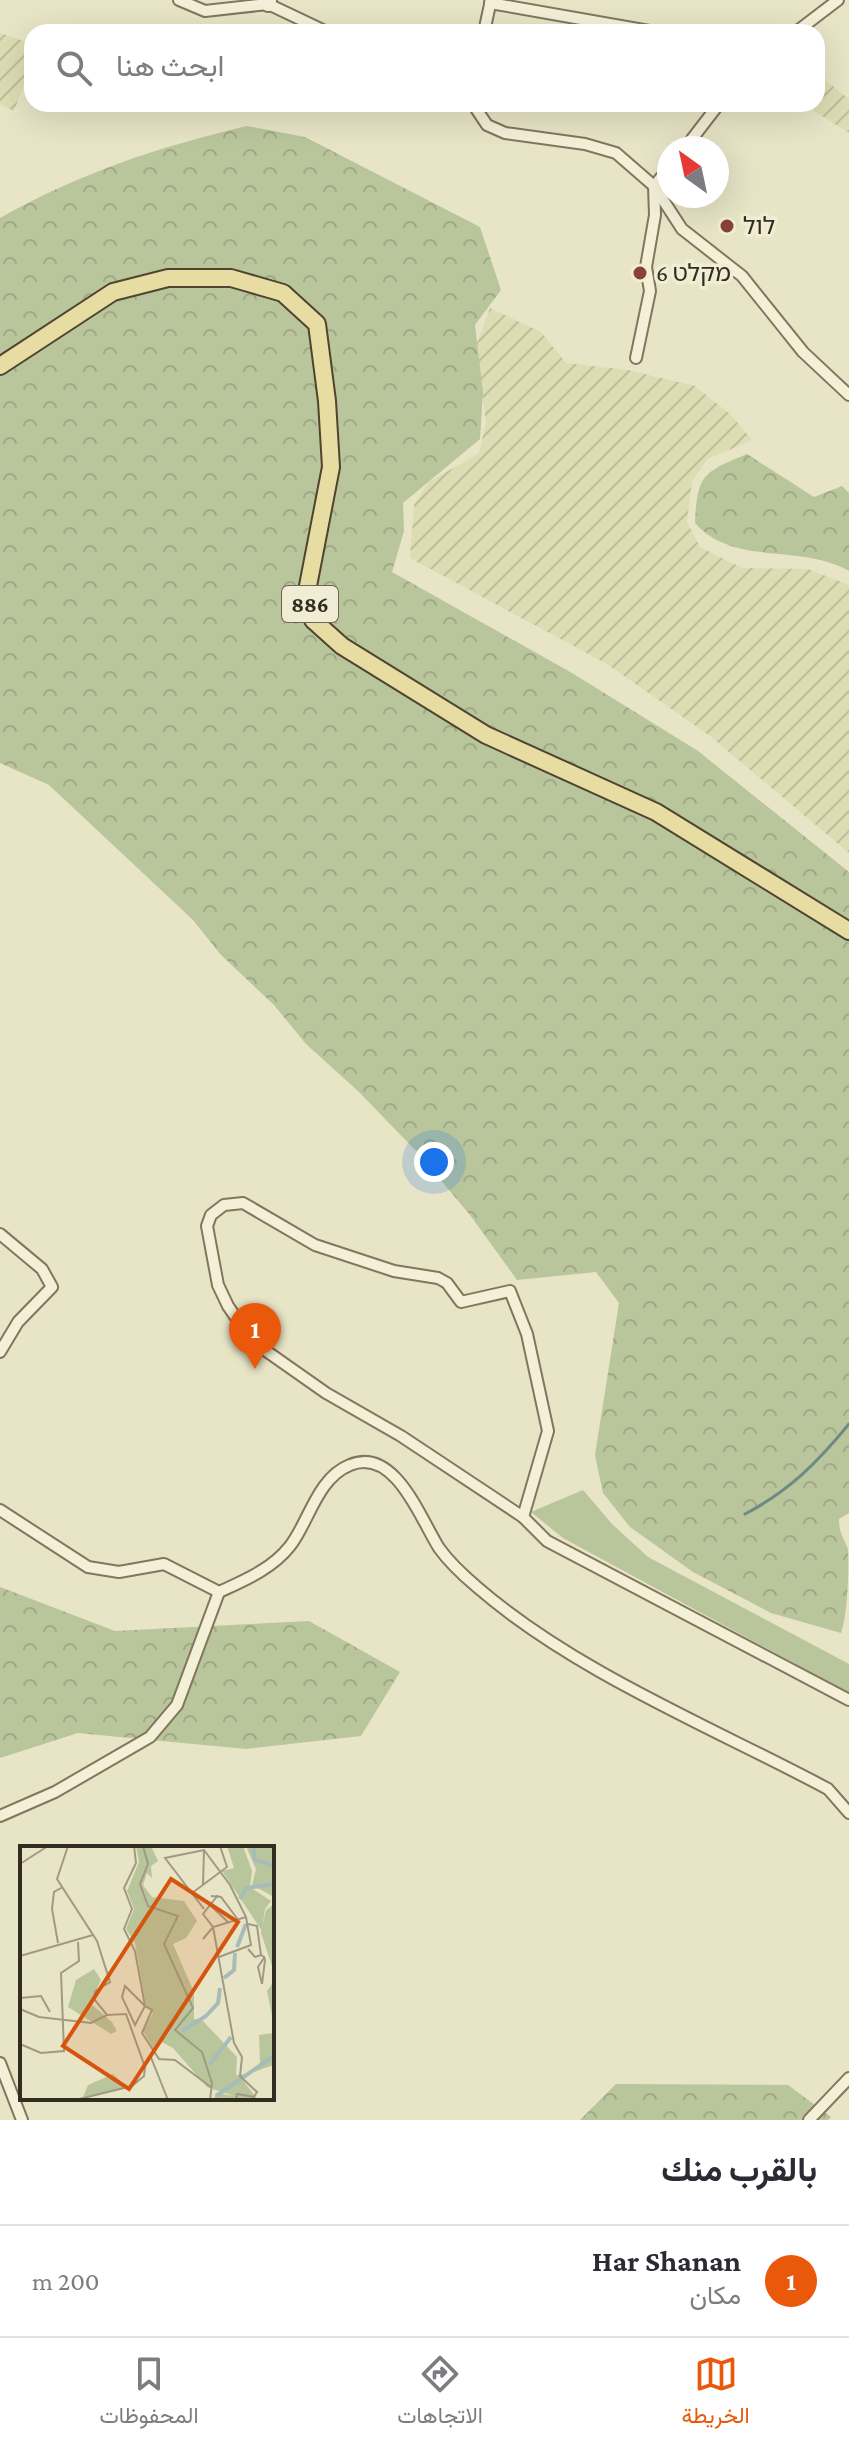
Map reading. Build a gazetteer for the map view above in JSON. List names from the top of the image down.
{
  "streets": {
    "main road": ["886"]
  },
  "places": ["לול", "מקלט 6"],
  "north": "top left",
  "page": {
    "search": "ابحث هنا",
    "pins": "1",
    "heading": "بالقرب منك",
    "list": [
      {
        "mark": "1",
        "name": "Har Shanan",
        "note": "مكان",
        "value": "200 m"
      }
    ],
    "nav": ["الخريطة", "الاتجاهات", "المحفوظات"]
  }
}
